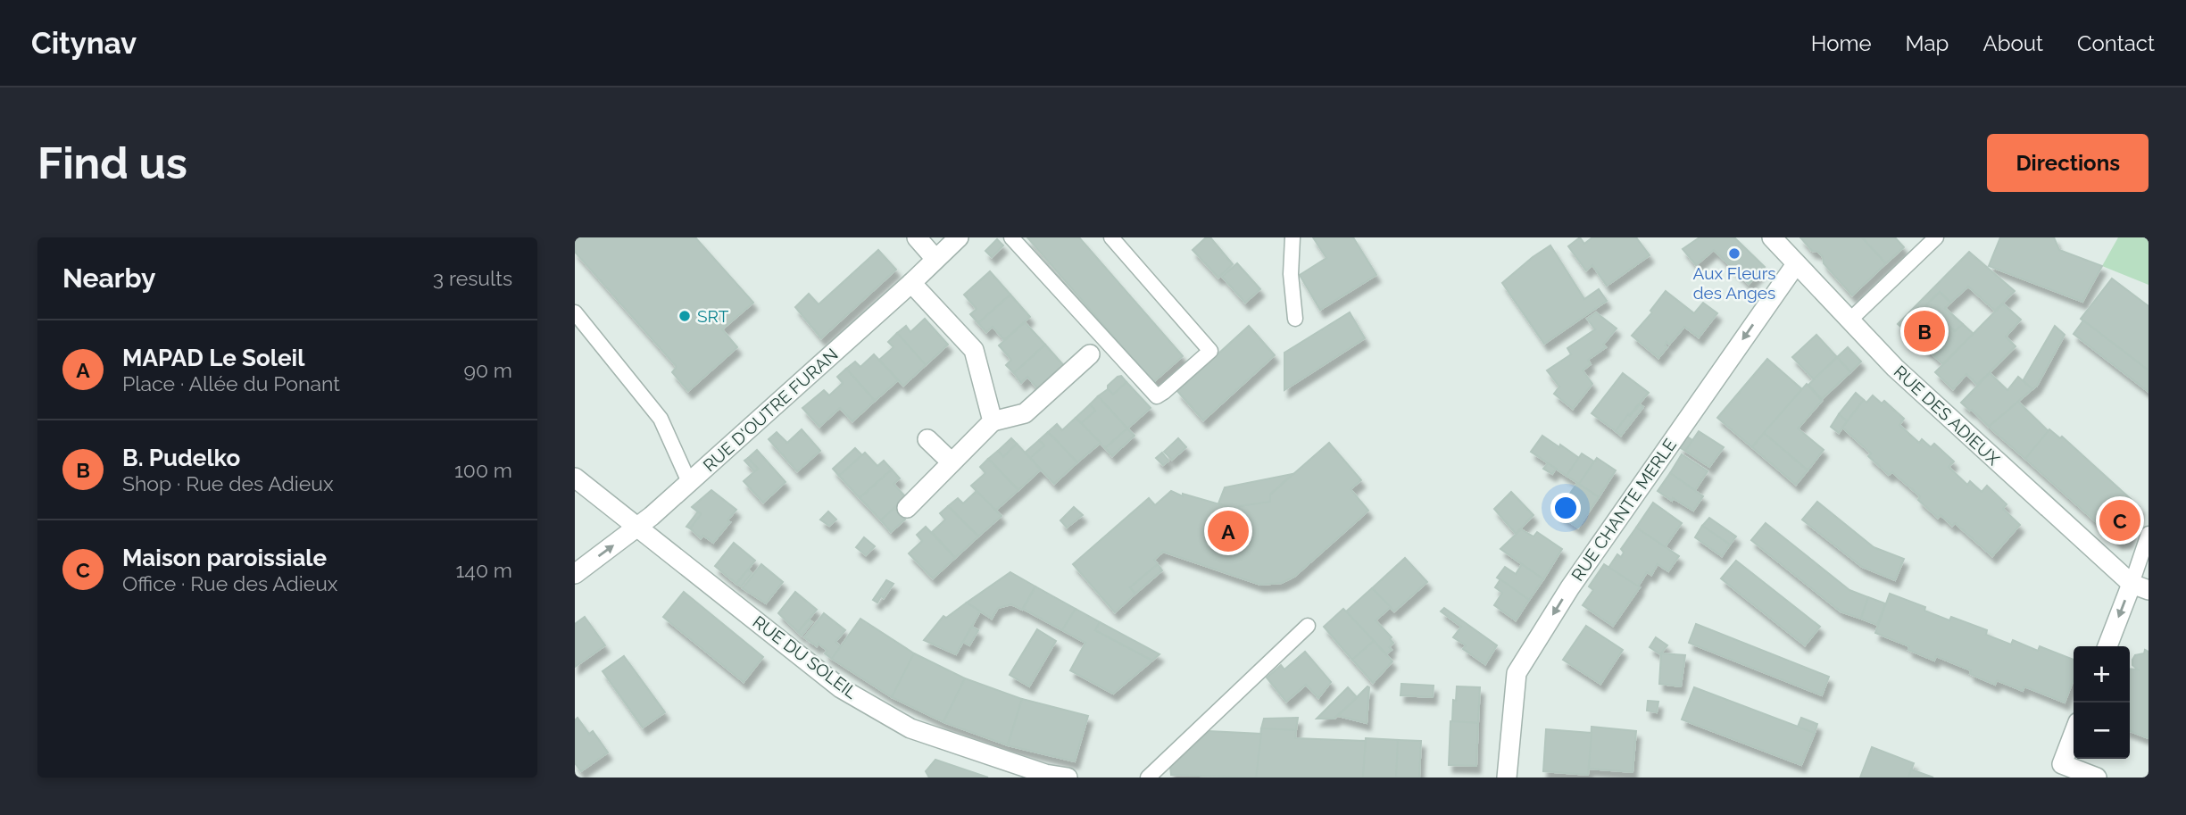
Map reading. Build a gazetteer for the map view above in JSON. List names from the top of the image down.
{
  "streets": {
    "street": [
      "RUE D'OUTRE FURAN",
      "RUE DES ADIEUX",
      "RUE CHANTE MERLE",
      "RUE DU SOLEIL"
    ]
  },
  "crossings": [
    ["RUE D'OUTRE FURAN", "RUE DU SOLEIL"],
    ["RUE DES ADIEUX", "RUE CHANTE MERLE"]
  ],
  "one_way": ["RUE CHANTE MERLE"],
  "places": ["Aux Fleurs des Anges", "SRT"],
  "page": {
    "header": "Citynav",
    "nav": [
      "Home",
      "Map",
      "About",
      "Contact"
    ],
    "buttons": "Directions",
    "title": "Find us",
    "heading": ["Nearby", "3 results"],
    "pins": ["B", "C", "A"],
    "list": [
      {
        "mark": "A",
        "name": "MAPAD Le Soleil",
        "note": "Place · Allée du Ponant",
        "value": "90 m"
      },
      {
        "mark": "B",
        "name": "B. Pudelko",
        "note": "Shop · Rue des Adieux",
        "value": "100 m"
      },
      {
        "mark": "C",
        "name": "Maison paroissiale",
        "note": "Office · Rue des Adieux",
        "value": "140 m"
      }
    ],
    "map_buttons": ["+", "−"]
  }
}
